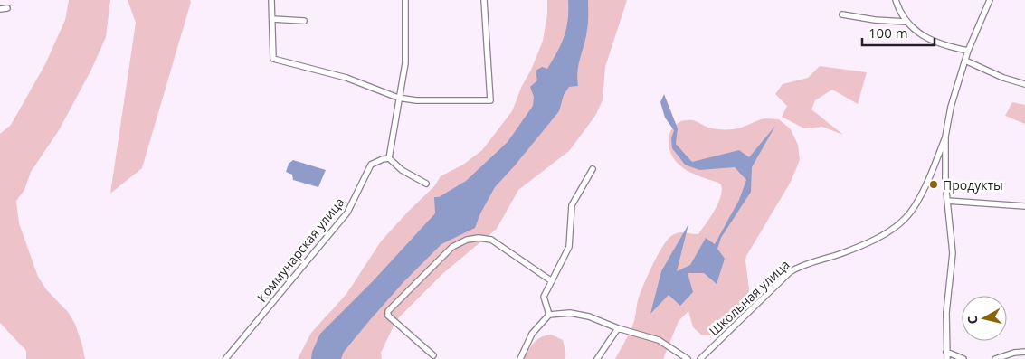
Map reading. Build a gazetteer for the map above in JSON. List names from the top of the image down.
{
  "streets": {
    "street": ["Коммунарская улица", "Школьная улица"]
  },
  "places": ["Продукты"],
  "scale_bar": "100 m",
  "north": "left"
}
